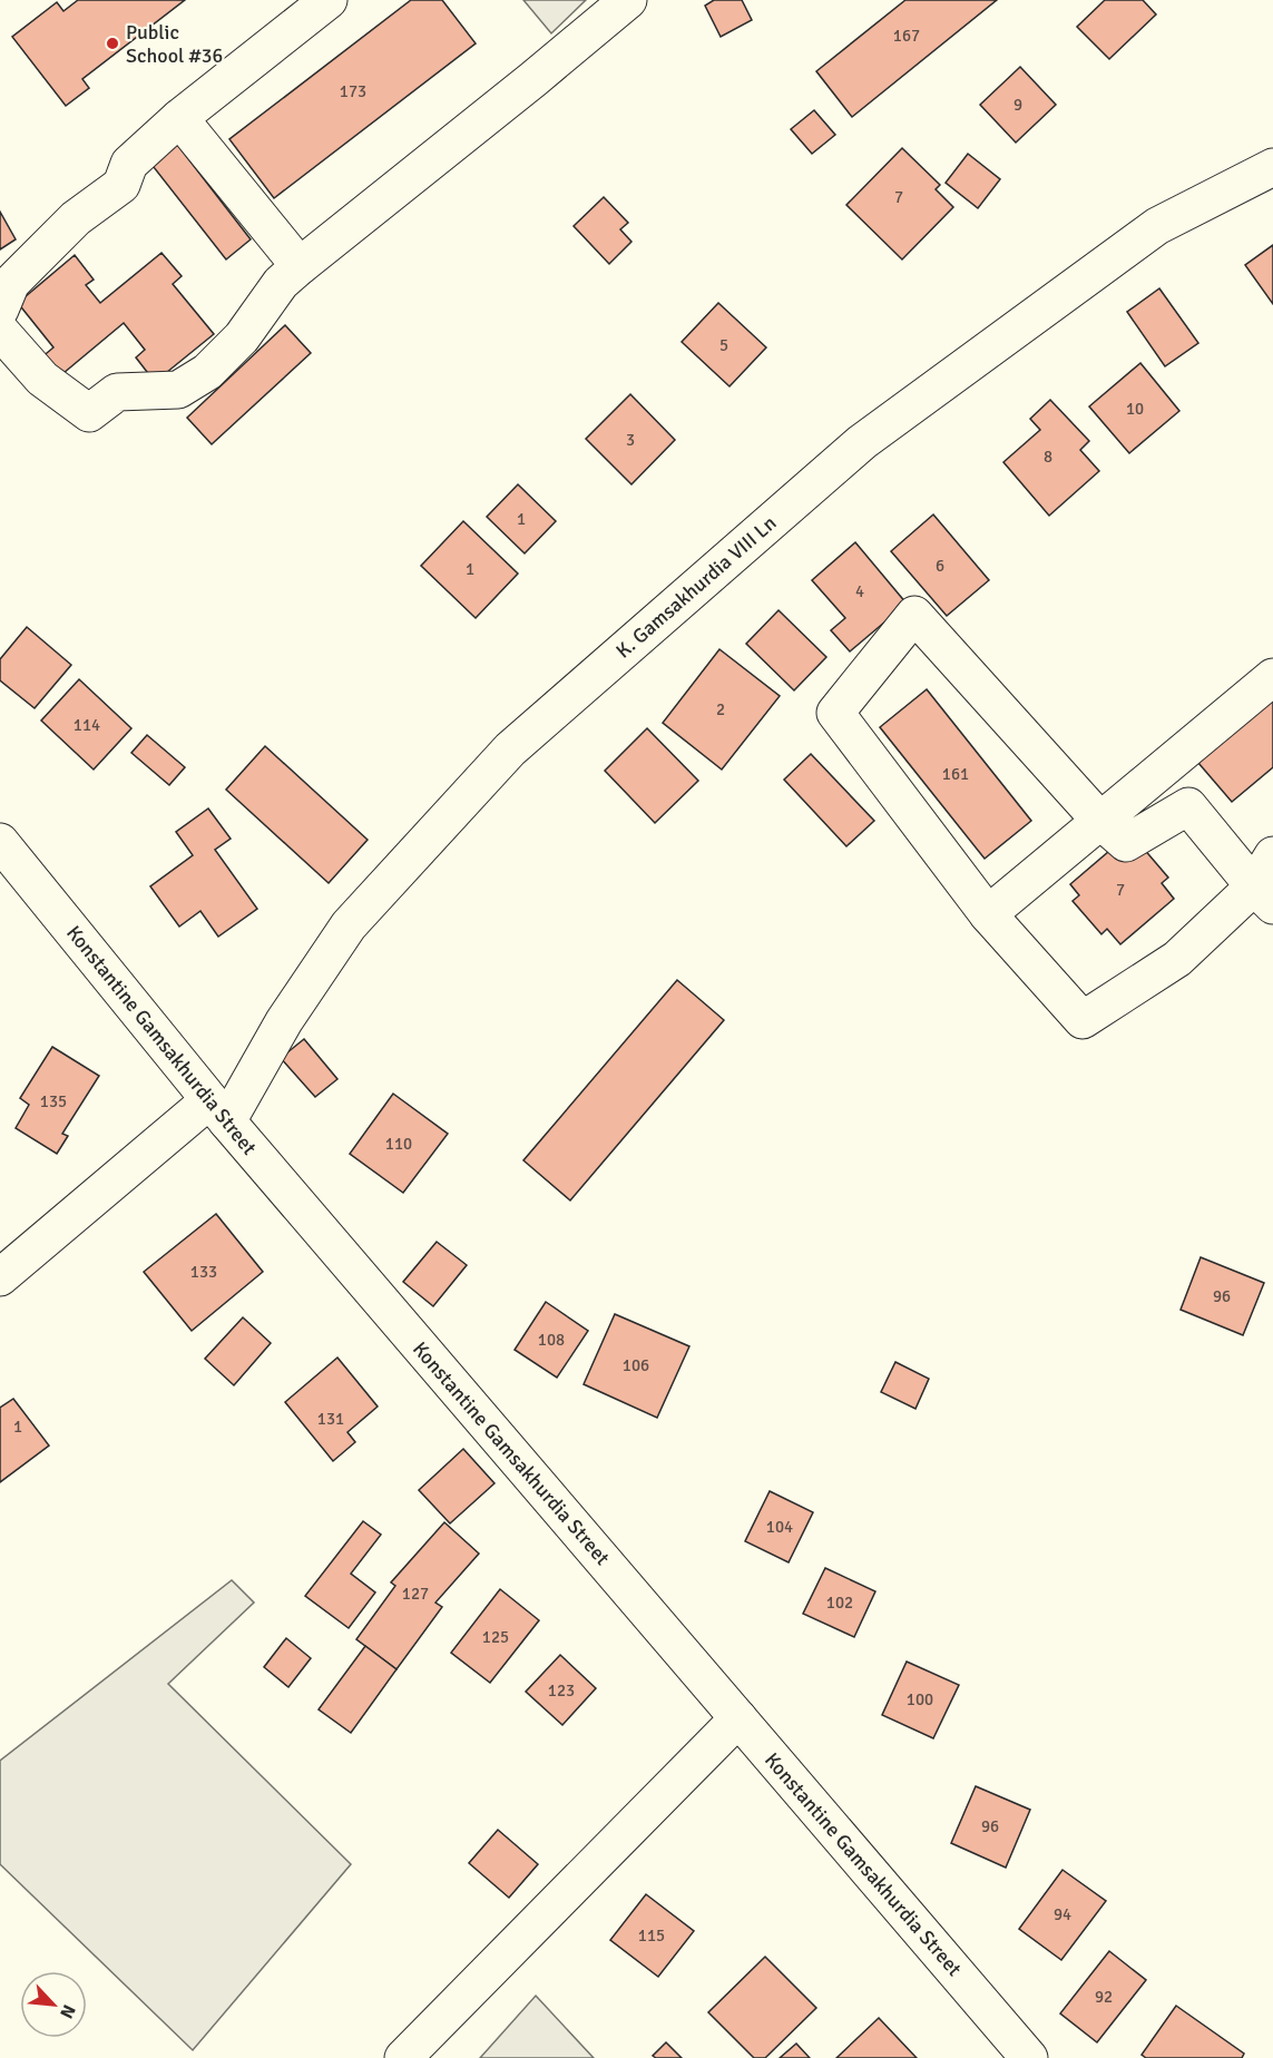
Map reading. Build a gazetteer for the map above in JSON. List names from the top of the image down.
{
  "streets": {
    "street": ["K. Gamsakhurdia VIII Ln", "Konstantine Gamsakhurdia Street"]
  },
  "crossings": [
    ["K. Gamsakhurdia VIII Ln", "Konstantine Gamsakhurdia Street"]
  ],
  "places": ["Public School #36"],
  "house_numbers": [
    "167",
    "173",
    "9",
    "7",
    "5",
    "10",
    "3",
    "8",
    "1",
    "6",
    "1",
    "4",
    "2",
    "114",
    "161",
    "7",
    "135",
    "110",
    "133",
    "96",
    "108",
    "106",
    "131",
    "1",
    "104",
    "127",
    "102",
    "125",
    "123",
    "100",
    "96",
    "94",
    "115",
    "92"
  ],
  "north": "bottom right"
}
